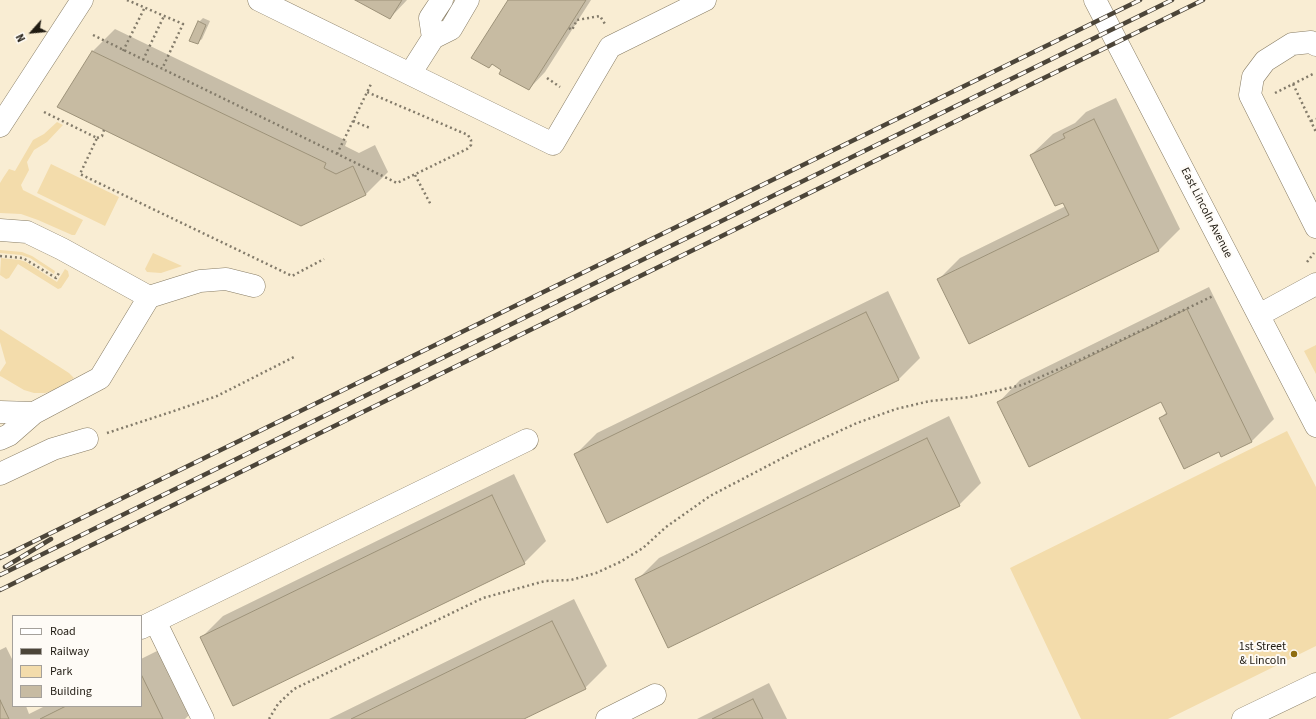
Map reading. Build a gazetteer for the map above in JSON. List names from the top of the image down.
{
  "streets": {
    "street": ["East Lincoln Avenue"]
  },
  "places": ["1st Street & Lincoln"],
  "legend": [
    "Road",
    "Railway",
    "Park",
    "Building"
  ],
  "north": "bottom left"
}
